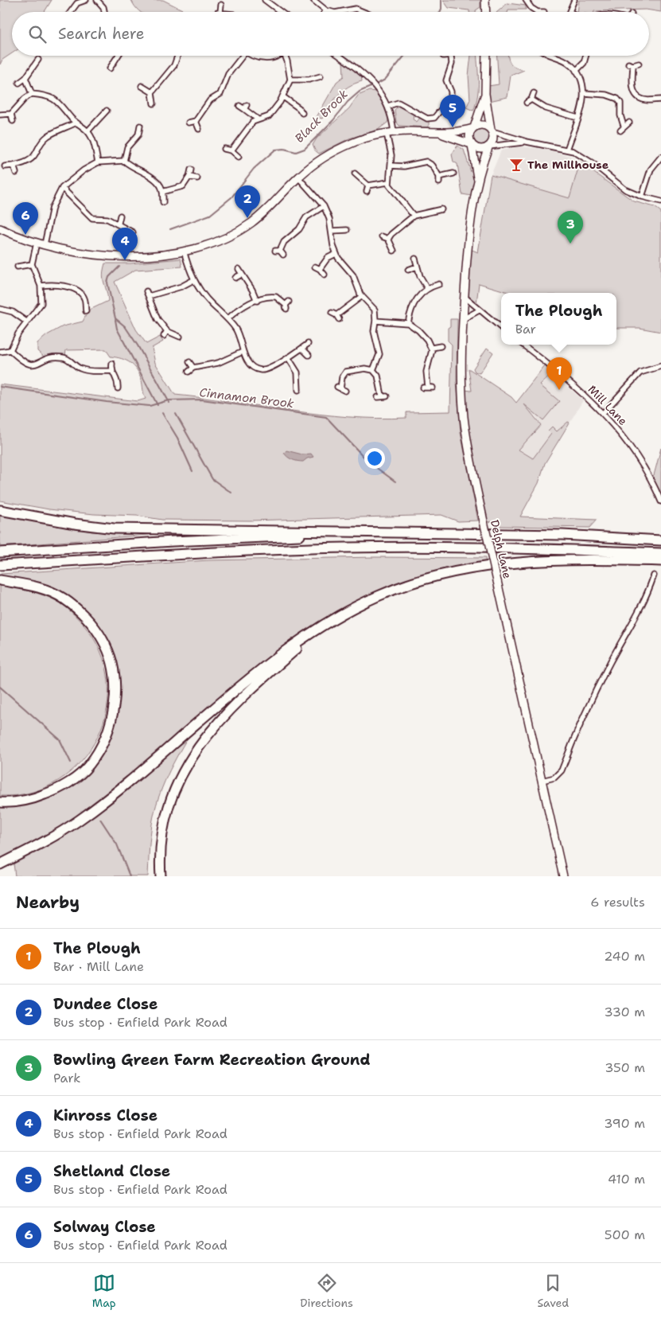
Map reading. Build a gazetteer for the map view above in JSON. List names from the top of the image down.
{
  "streets": {
    "street": ["Mill Lane", "Delph Lane"]
  },
  "water": ["Black Brook", "Cinnamon Brook"],
  "places": {
    "bar": ["The Millhouse"]
  },
  "page": {
    "search": "Search here",
    "pins": [
      "5",
      "2",
      "6",
      "3",
      "4",
      "1"
    ],
    "popup": ["The Plough", "Bar"],
    "heading": ["Nearby", "6 results"],
    "list": [
      {
        "mark": "1",
        "name": "The Plough",
        "note": "Bar · Mill Lane",
        "value": "240 m"
      },
      {
        "mark": "2",
        "name": "Dundee Close",
        "note": "Bus stop · Enfield Park Road",
        "value": "330 m"
      },
      {
        "mark": "3",
        "name": "Bowling Green Farm Recreation Ground",
        "note": "Park",
        "value": "350 m"
      },
      {
        "mark": "4",
        "name": "Kinross Close",
        "note": "Bus stop · Enfield Park Road",
        "value": "390 m"
      },
      {
        "mark": "5",
        "name": "Shetland Close",
        "note": "Bus stop · Enfield Park Road",
        "value": "410 m"
      },
      {
        "mark": "6",
        "name": "Solway Close",
        "note": "Bus stop · Enfield Park Road",
        "value": "500 m"
      }
    ],
    "nav": ["Map", "Directions", "Saved"]
  }
}
